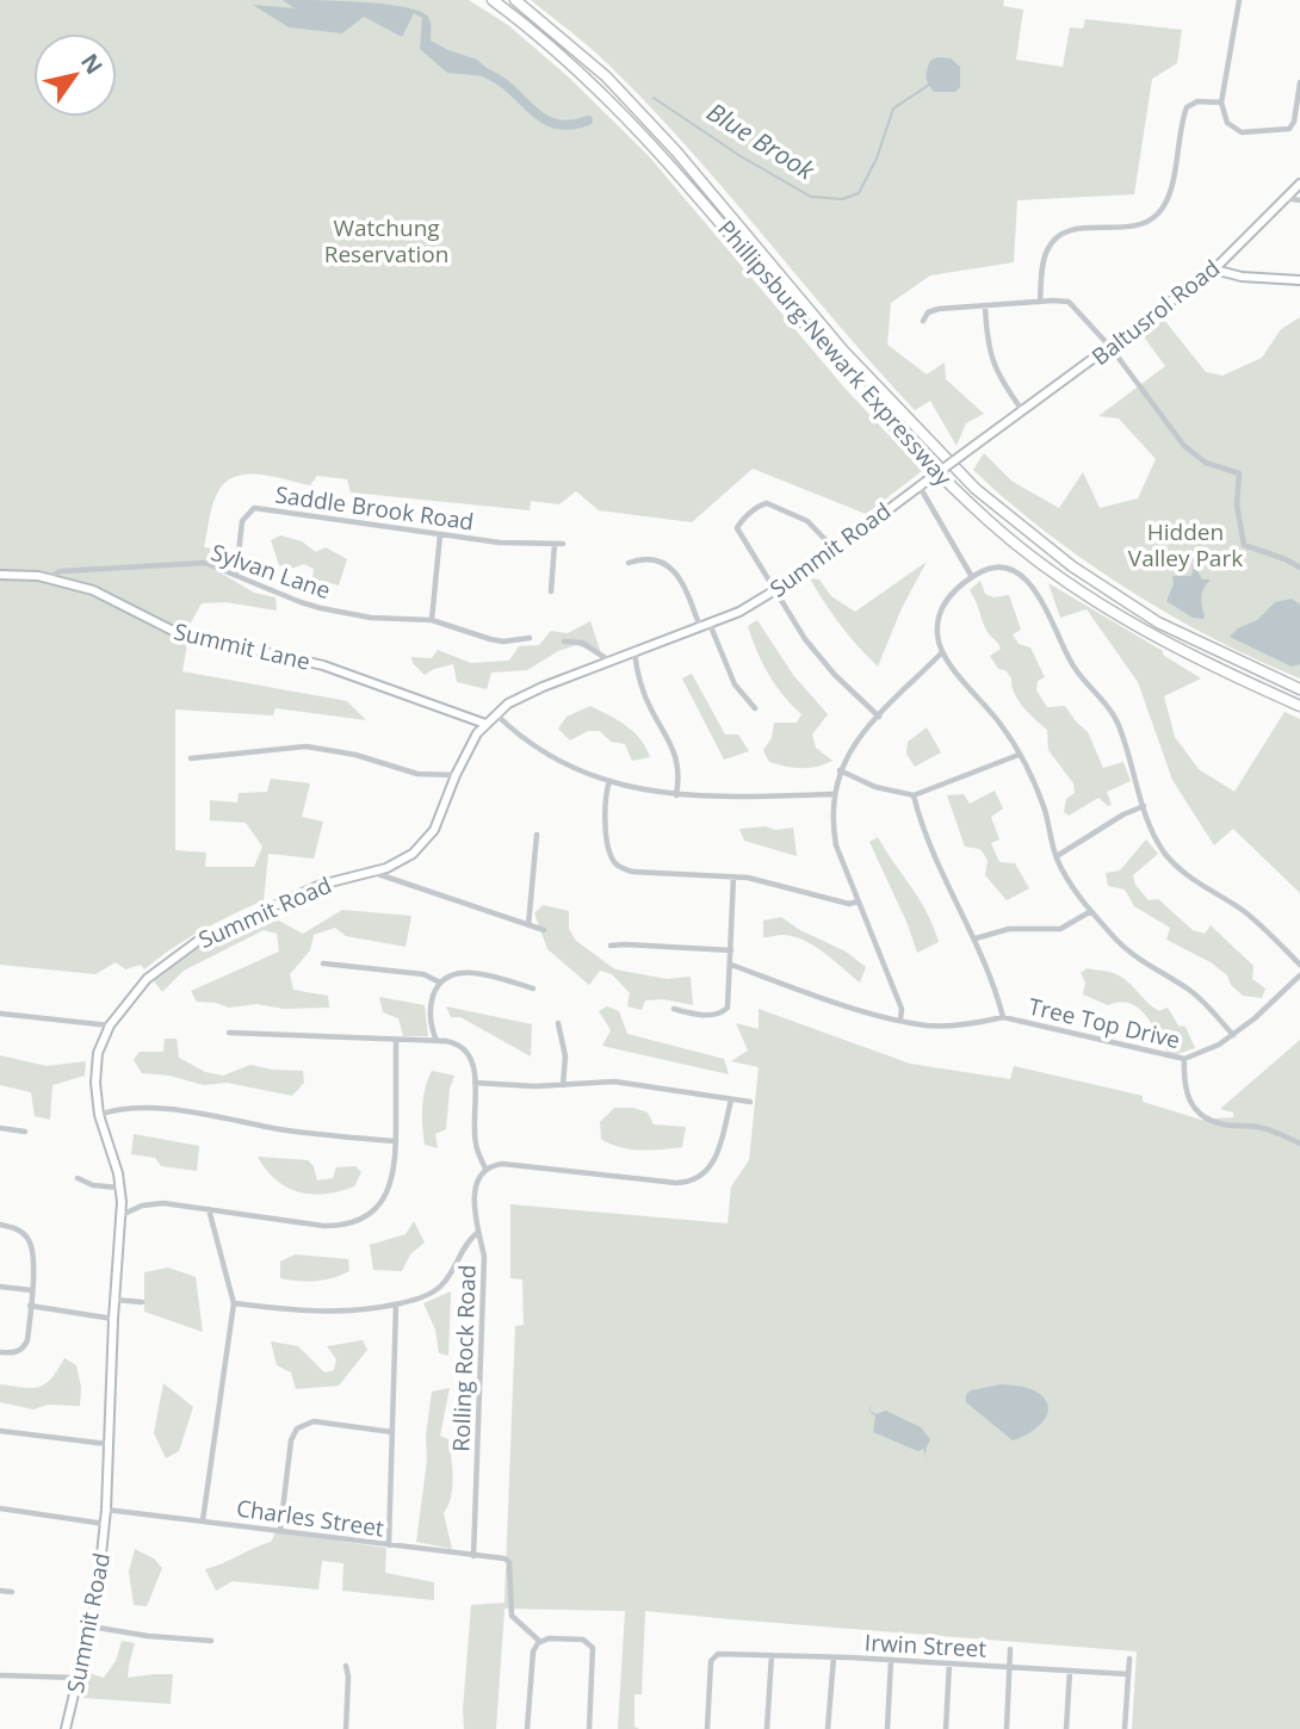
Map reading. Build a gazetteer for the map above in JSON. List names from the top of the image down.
{
  "streets": {
    "highway": ["Phillipsburg-Newark Expressway"],
    "main road": ["Baltusrol Road", "Summit Road", "Summit Lane"],
    "street": [
      "Saddle Brook Road",
      "Sylvan Lane",
      "Tree Top Drive",
      "Rolling Rock Road",
      "Charles Street",
      "Irwin Street"
    ]
  },
  "crossings": [
    ["Baltusrol Road", "Summit Road"],
    ["Saddle Brook Road", "Sylvan Lane"],
    ["Summit Road", "Summit Lane"],
    ["Summit Road", "Charles Street"],
    ["Sylvan Lane", "Summit Lane"],
    ["Rolling Rock Road", "Charles Street"]
  ],
  "water": ["Blue Brook"],
  "parks": ["Watchung Reservation", "Hidden Valley Park"],
  "north": "top right"
}
